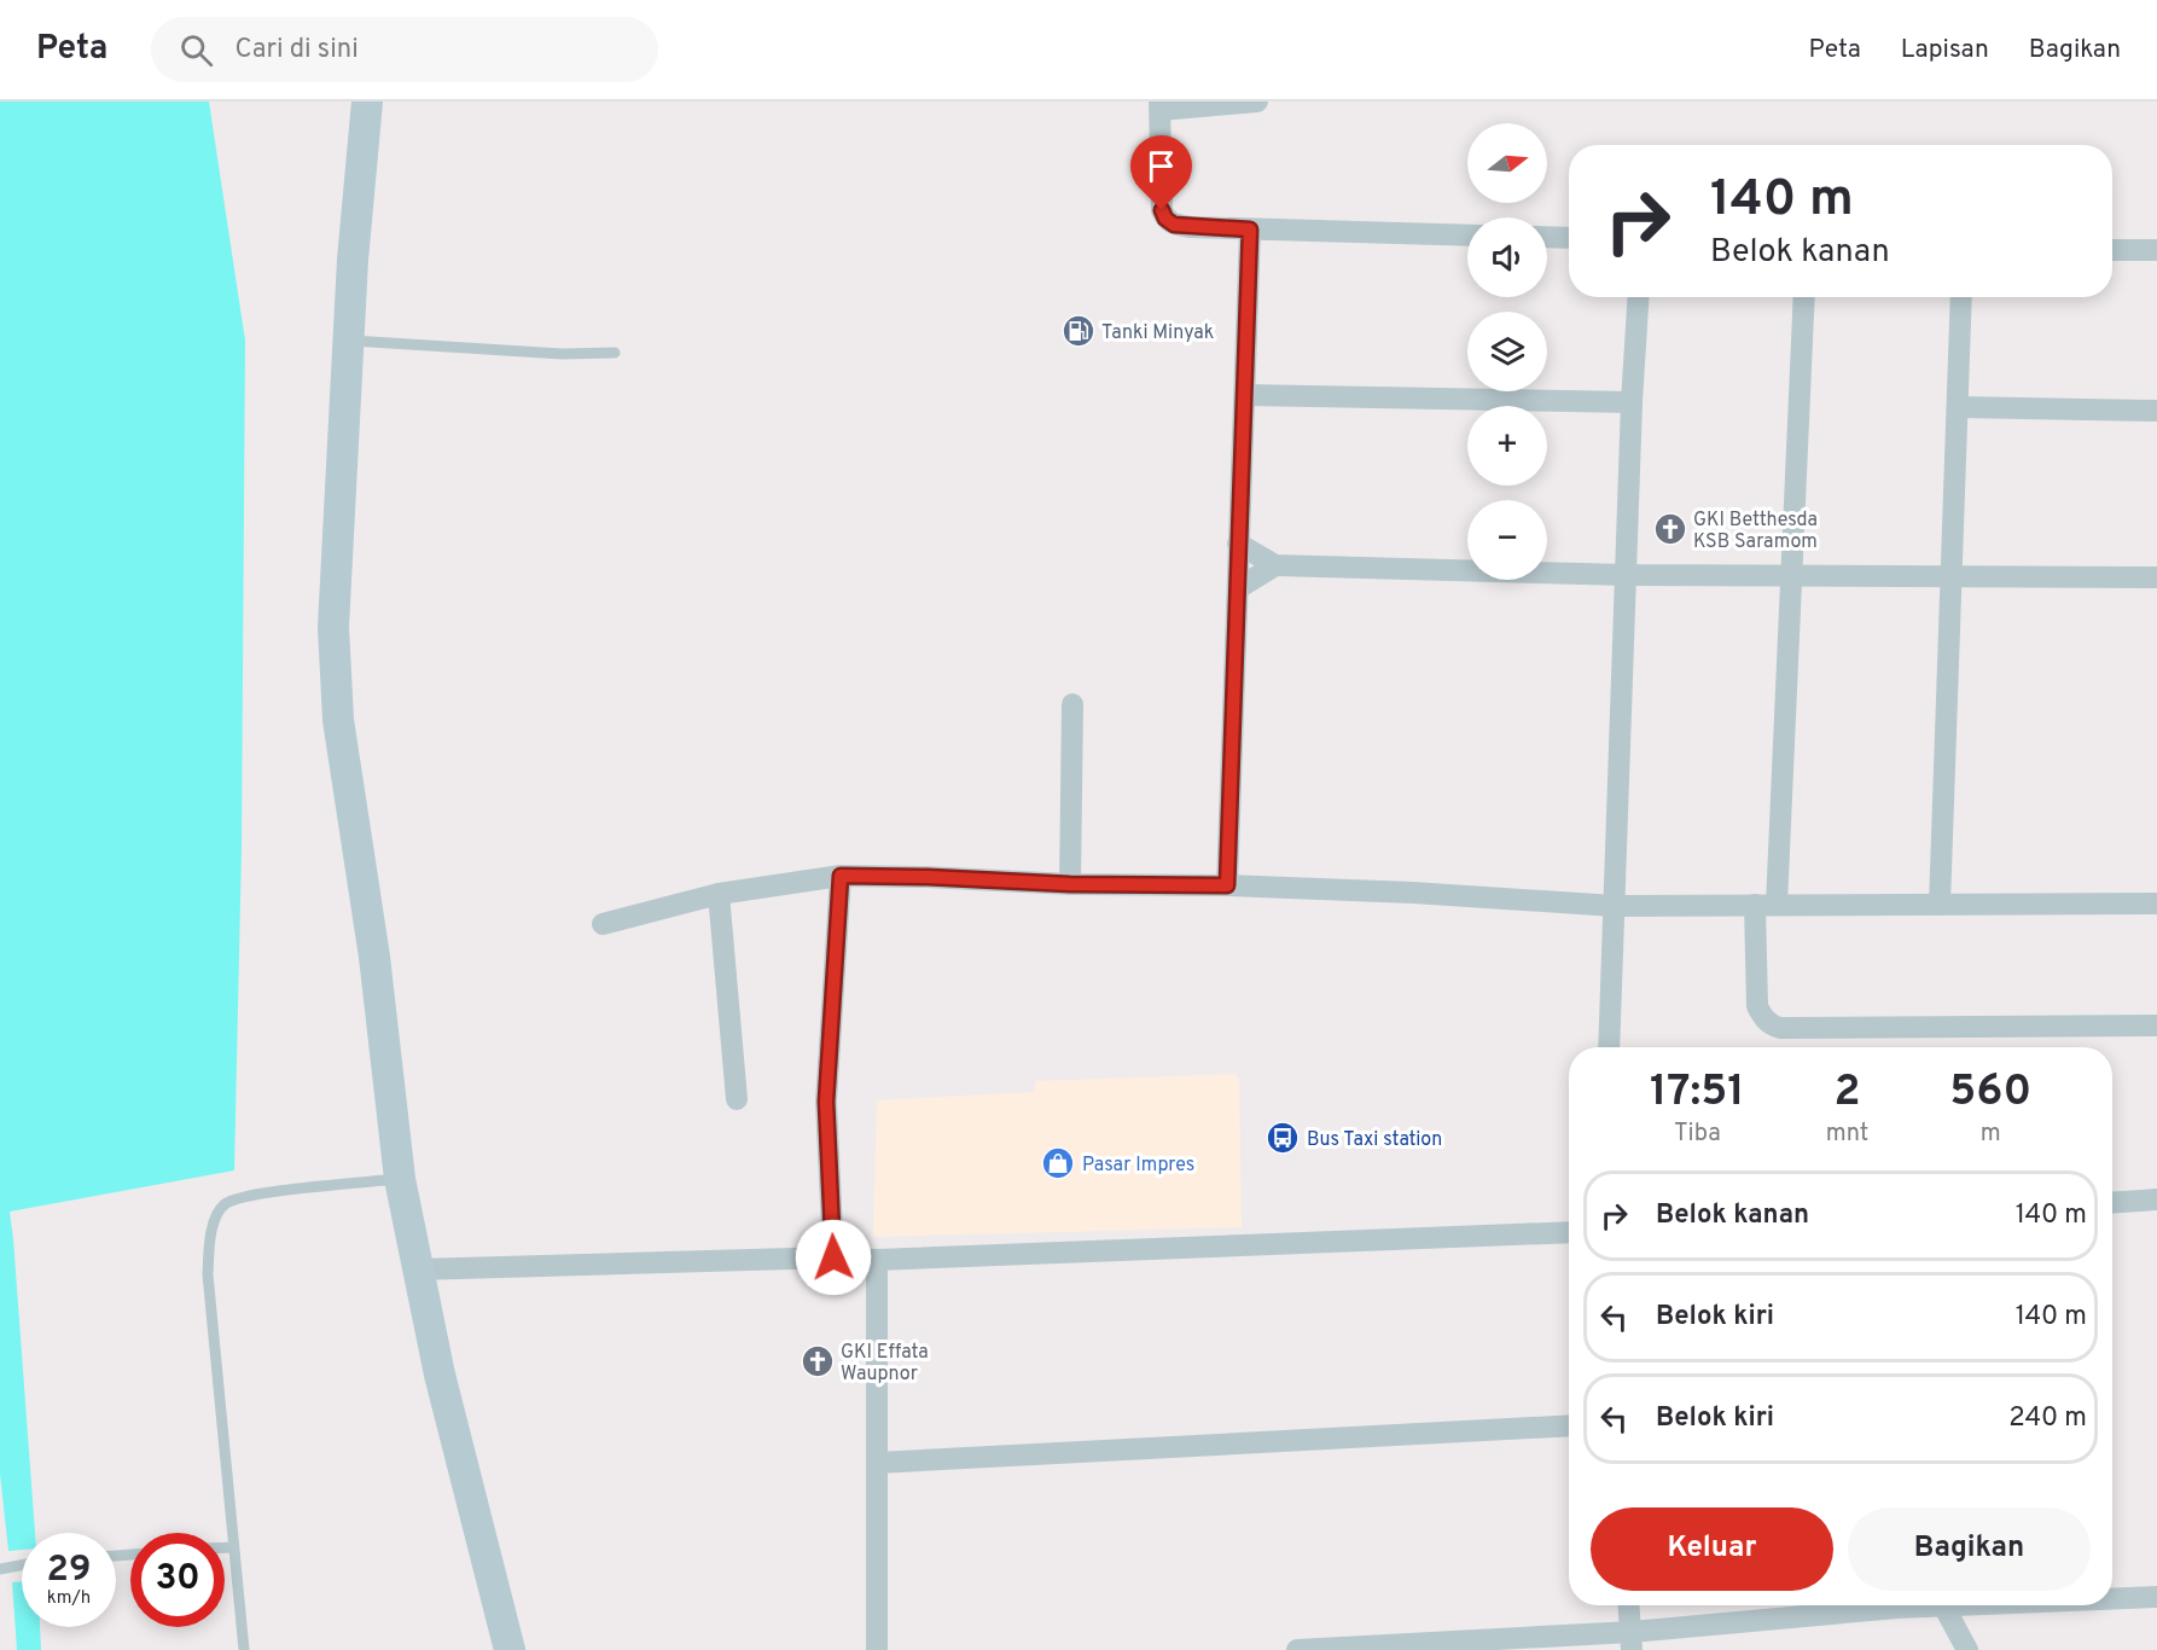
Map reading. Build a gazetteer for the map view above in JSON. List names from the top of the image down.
{
  "places": {
    "fuel station": ["Tanki Minyak"],
    "church": ["GKI Betthesda KSB Saramom", "GKI Effata Waupnor"],
    "bus stop": ["Bus Taxi station"],
    "shop": ["Pasar Impres"]
  },
  "north": "right",
  "page": {
    "header": "Peta",
    "search": "Cari di sini",
    "nav": ["Peta", "Lapisan", "Bagikan"],
    "map_buttons": ["+", "−"],
    "turn": ["140 m", "Belok kanan"],
    "eta": [
      "17:51",
      "Tiba",
      "2",
      "mnt",
      "560",
      "m"
    ],
    "list": [
      {
        "name": "Belok kanan",
        "value": "140 m"
      },
      {
        "name": "Belok kiri",
        "value": "140 m"
      },
      {
        "name": "Belok kiri",
        "value": "240 m"
      }
    ],
    "buttons": ["Keluar", "Bagikan"],
    "speed": "29 km/h",
    "limit": "30"
  }
}
